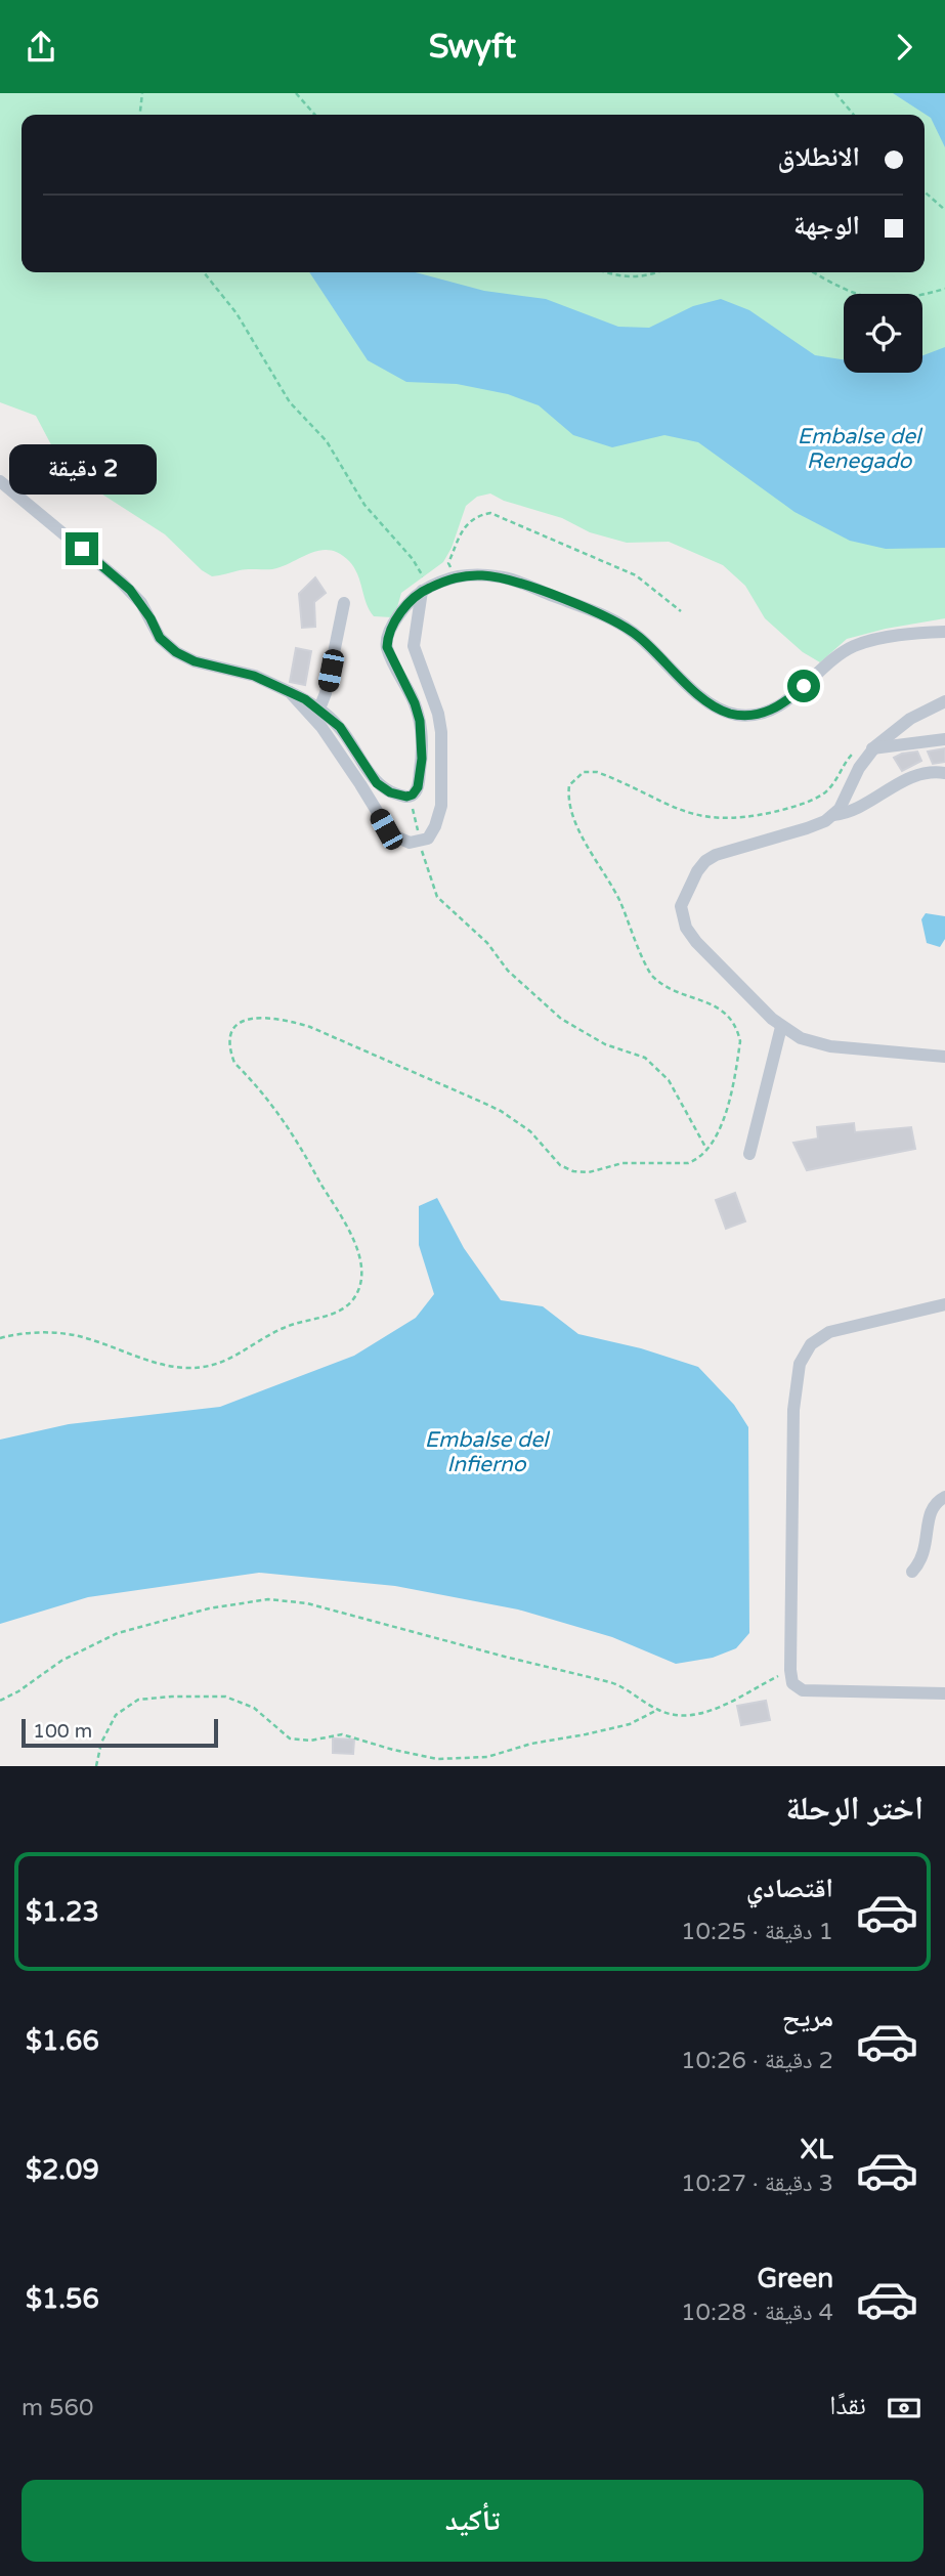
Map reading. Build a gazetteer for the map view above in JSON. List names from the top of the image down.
{
  "water": ["Embalse del Renegado", "Embalse del Infierno"],
  "scale_bar": "100 m",
  "page": {
    "header": "Swyft",
    "banner": ["الانطلاق", "الوجهة"],
    "bubble": "2 دقيقة",
    "scale": "100 m",
    "heading": "اختر الرحلة",
    "list": [
      {
        "name": "اقتصادي",
        "note": "1 دقيقة · 10:25",
        "value": "$1.23"
      },
      {
        "name": "مريح",
        "note": "2 دقيقة · 10:26",
        "value": "$1.66"
      },
      {
        "name": "XL",
        "note": "3 دقيقة · 10:27",
        "value": "$2.09"
      },
      {
        "name": "Green",
        "note": "4 دقيقة · 10:28",
        "value": "$1.56"
      }
    ],
    "pay": ["نقدًا", "560 m"],
    "buttons": "تأكيد"
  }
}
